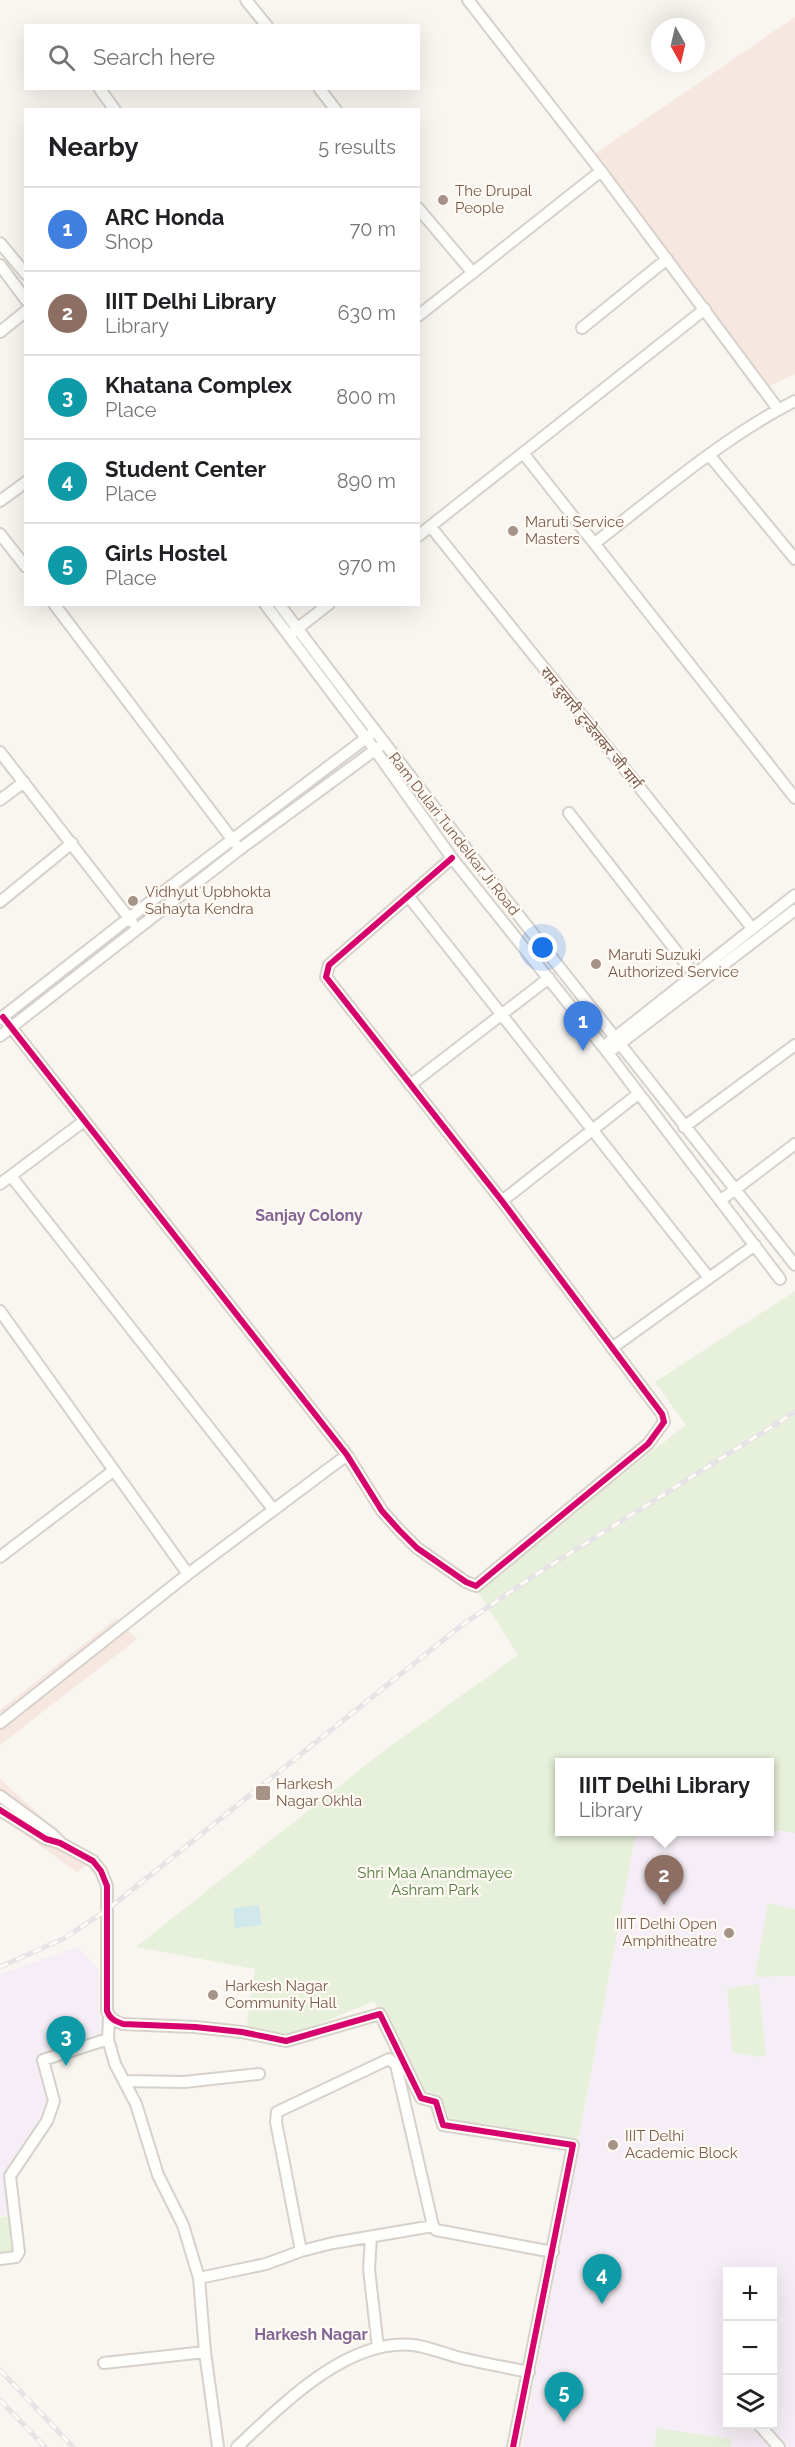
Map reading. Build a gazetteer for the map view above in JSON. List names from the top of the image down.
{
  "streets": {
    "street": ["राम दुलारी टुन्डेलकर जी मार्ग", "Ram Dulari Tundelkar Ji Road"]
  },
  "districts": ["Sanjay Colony", "Harkesh Nagar"],
  "parks": ["Shri Maa Anandmayee Ashram Park"],
  "places": {
    "other": [
      "The Drupal People",
      "Maruti Service Masters",
      "Vidhyut Upbhokta Sahayta Kendra",
      "Maruti Suzuki Authorized Service",
      "IIIT Delhi Open Amphitheatre",
      "Harkesh Nagar Community Hall",
      "IIIT Delhi Academic Block"
    ],
    "transit": ["Harkesh Nagar Okhla"]
  },
  "north": "bottom",
  "page": {
    "search": "Search here",
    "heading": ["Nearby", "5 results"],
    "list": [
      {
        "mark": "1",
        "name": "ARC Honda",
        "note": "Shop",
        "value": "70 m"
      },
      {
        "mark": "2",
        "name": "IIIT Delhi Library",
        "note": "Library",
        "value": "630 m"
      },
      {
        "mark": "3",
        "name": "Khatana Complex",
        "note": "Place",
        "value": "800 m"
      },
      {
        "mark": "4",
        "name": "Student Center",
        "note": "Place",
        "value": "890 m"
      },
      {
        "mark": "5",
        "name": "Girls Hostel",
        "note": "Place",
        "value": "970 m"
      }
    ],
    "pins": [
      "1",
      "2",
      "3",
      "4",
      "5"
    ],
    "popup": ["IIIT Delhi Library", "Library"],
    "map_buttons": ["+", "−"]
  }
}
